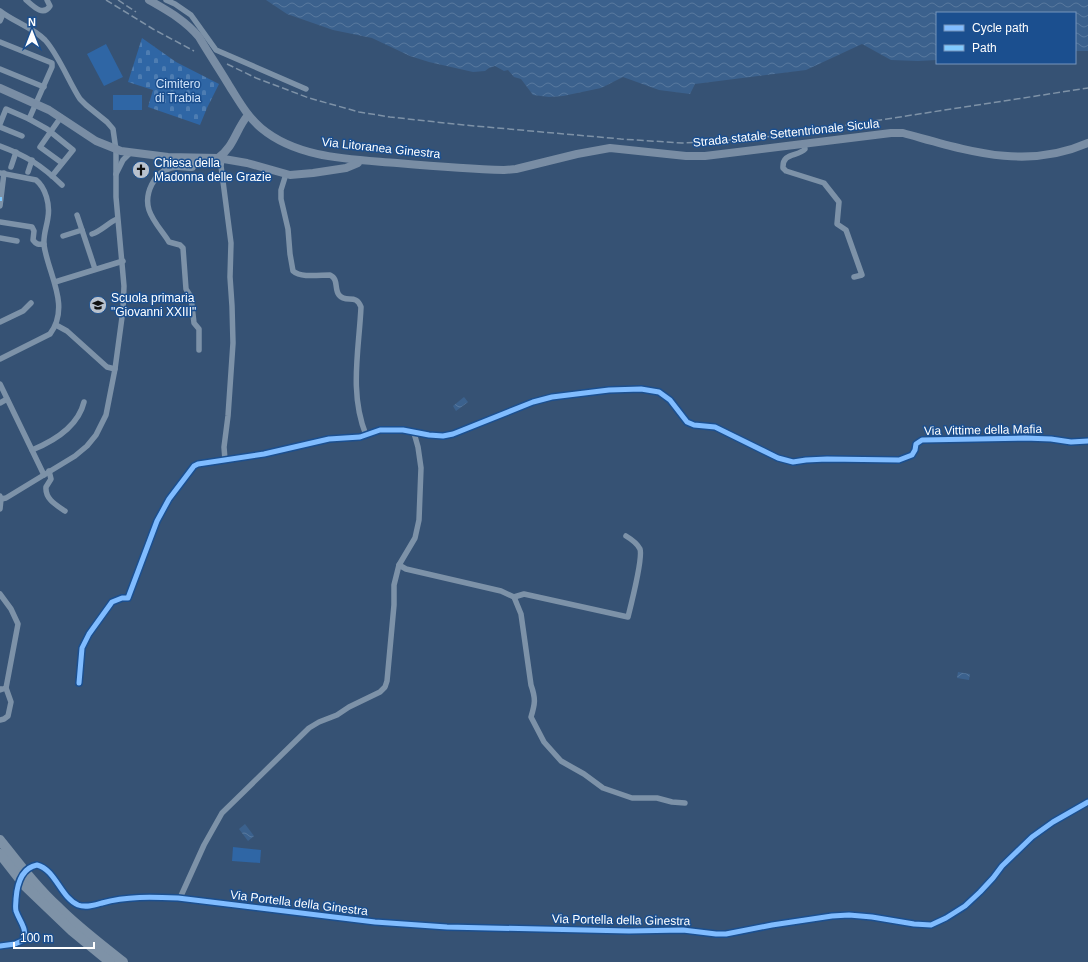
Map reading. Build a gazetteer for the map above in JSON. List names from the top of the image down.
{
  "streets": {
    "main road": ["Strada statale Settentrionale Sicula", "Via Litoranea Ginestra"],
    "street": ["Via Vittime della Mafia", "Via Portella della Ginestra"]
  },
  "crossings": [
    ["Strada statale Settentrionale Sicula", "Via Litoranea Ginestra"]
  ],
  "parks": ["Cimitero di Trabia"],
  "places": {
    "church": ["Chiesa della Madonna delle Grazie"],
    "school or university": ["Scuola primaria \"Giovanni XXIII\""]
  },
  "legend": ["Cycle path", "Path"],
  "scale_bar": "100 m",
  "north": "top"
}
